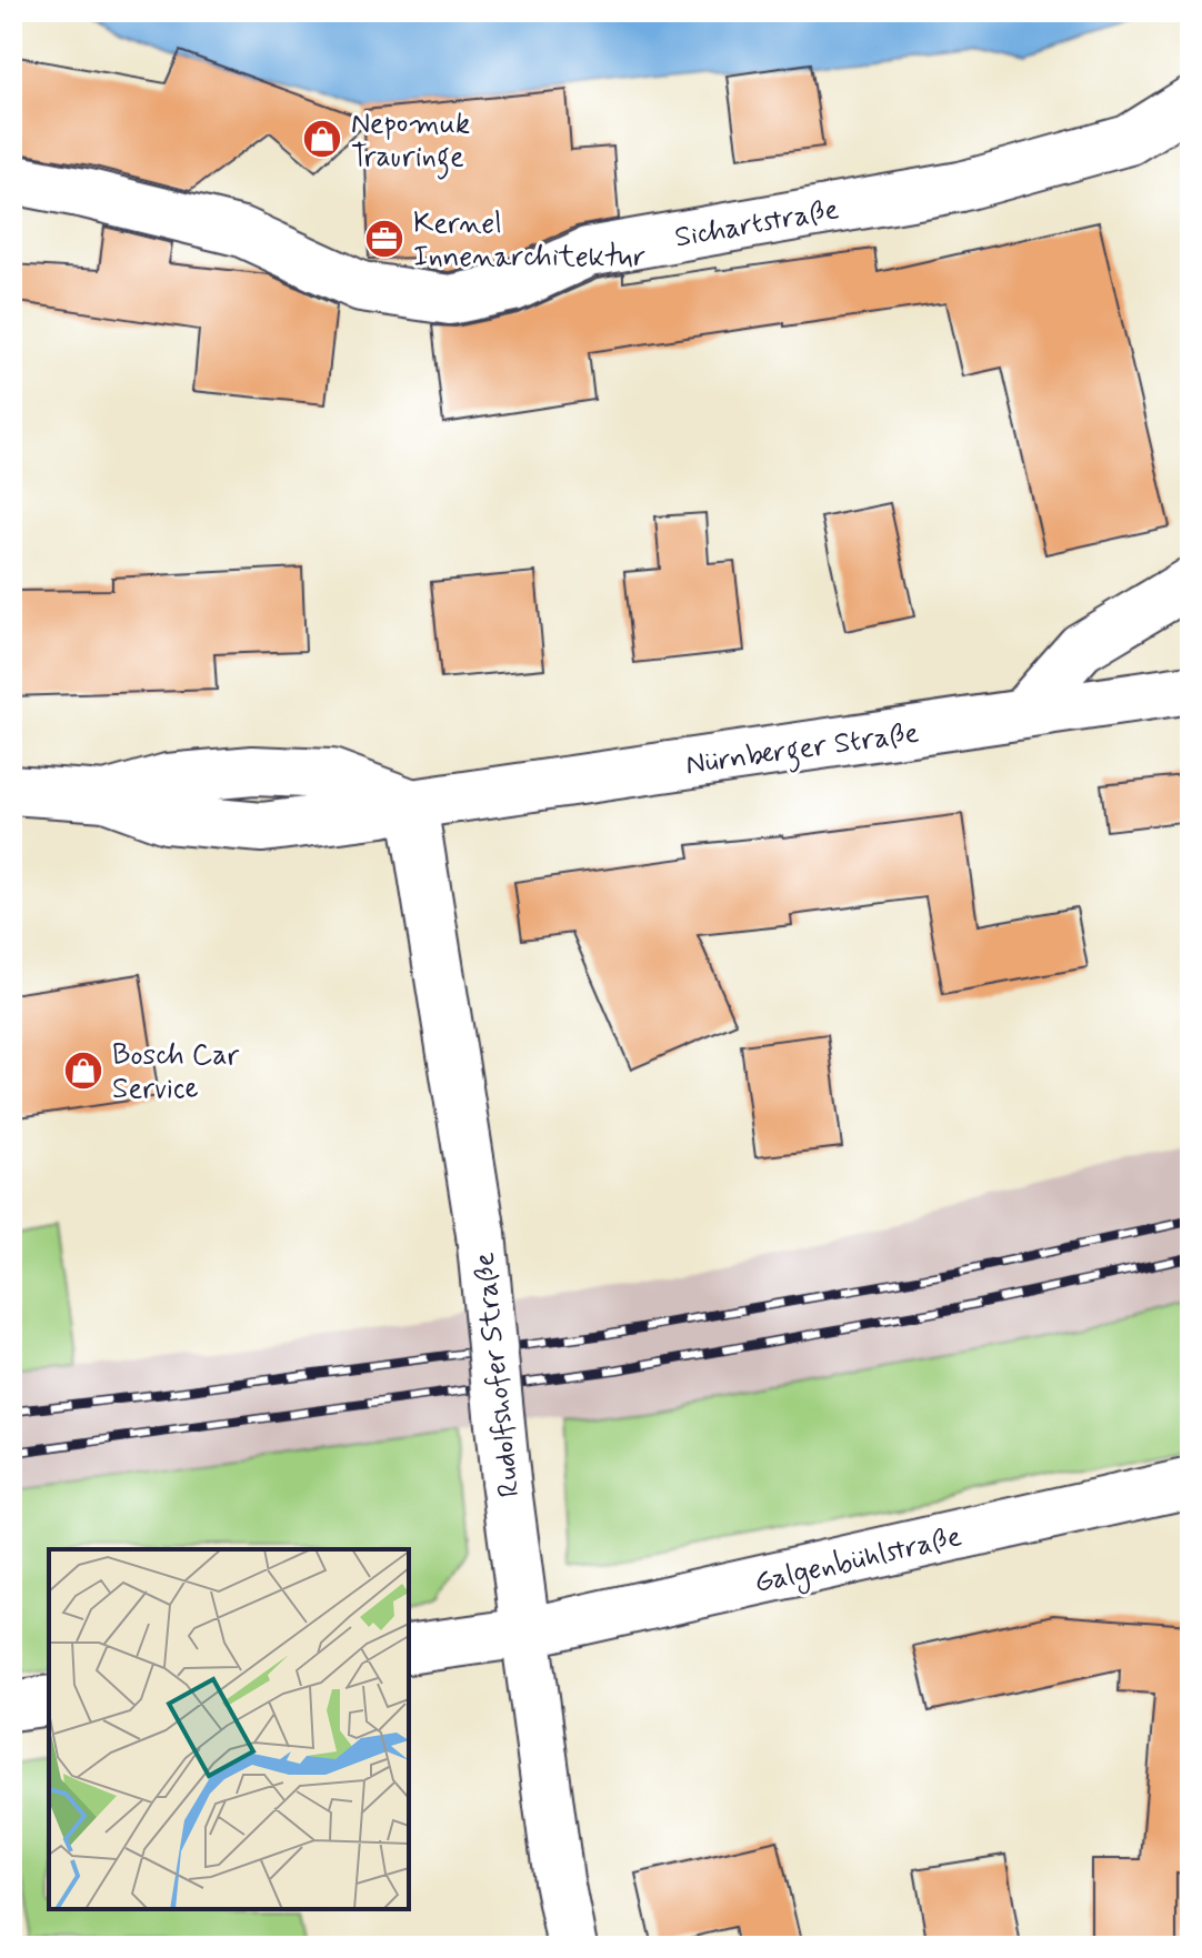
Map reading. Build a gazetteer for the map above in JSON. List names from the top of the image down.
{
  "streets": {
    "street": [
      "Sichartstraße",
      "Nürnberger Straße",
      "Rudolfshofer Straße",
      "Galgenbühlstraße"
    ]
  },
  "crossings": [
    ["Nürnberger Straße", "Rudolfshofer Straße"],
    ["Rudolfshofer Straße", "Galgenbühlstraße"]
  ],
  "places": {
    "shop": ["Nepomuk Trauringe", "Bosch Car Service"],
    "office": ["Kernel Innenarchitektur"]
  }
}
